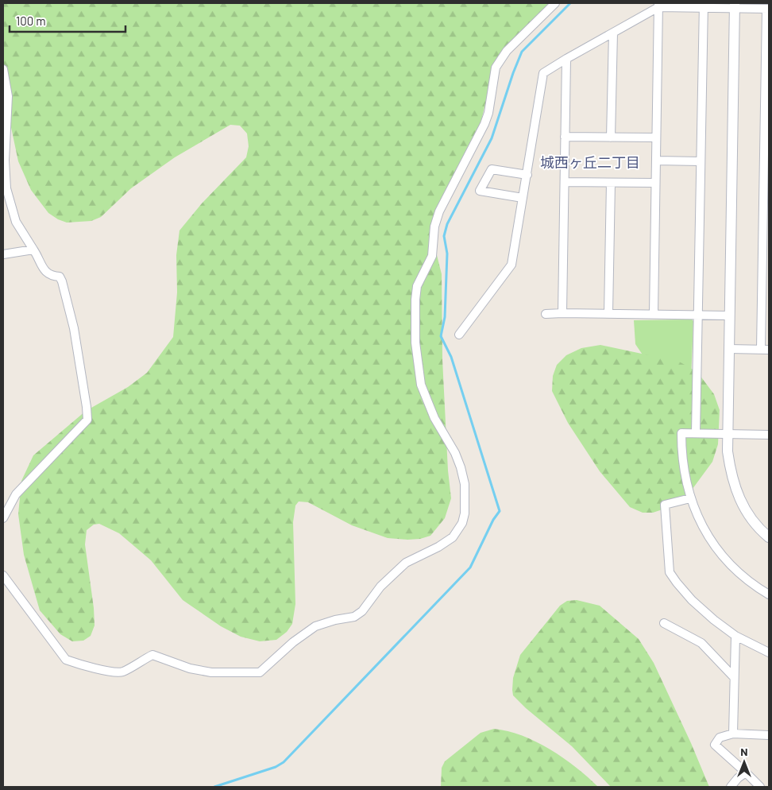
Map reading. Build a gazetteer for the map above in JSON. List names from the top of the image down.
{
  "districts": ["城西ヶ丘二丁目"],
  "scale_bar": "100 m",
  "north": "top"
}
